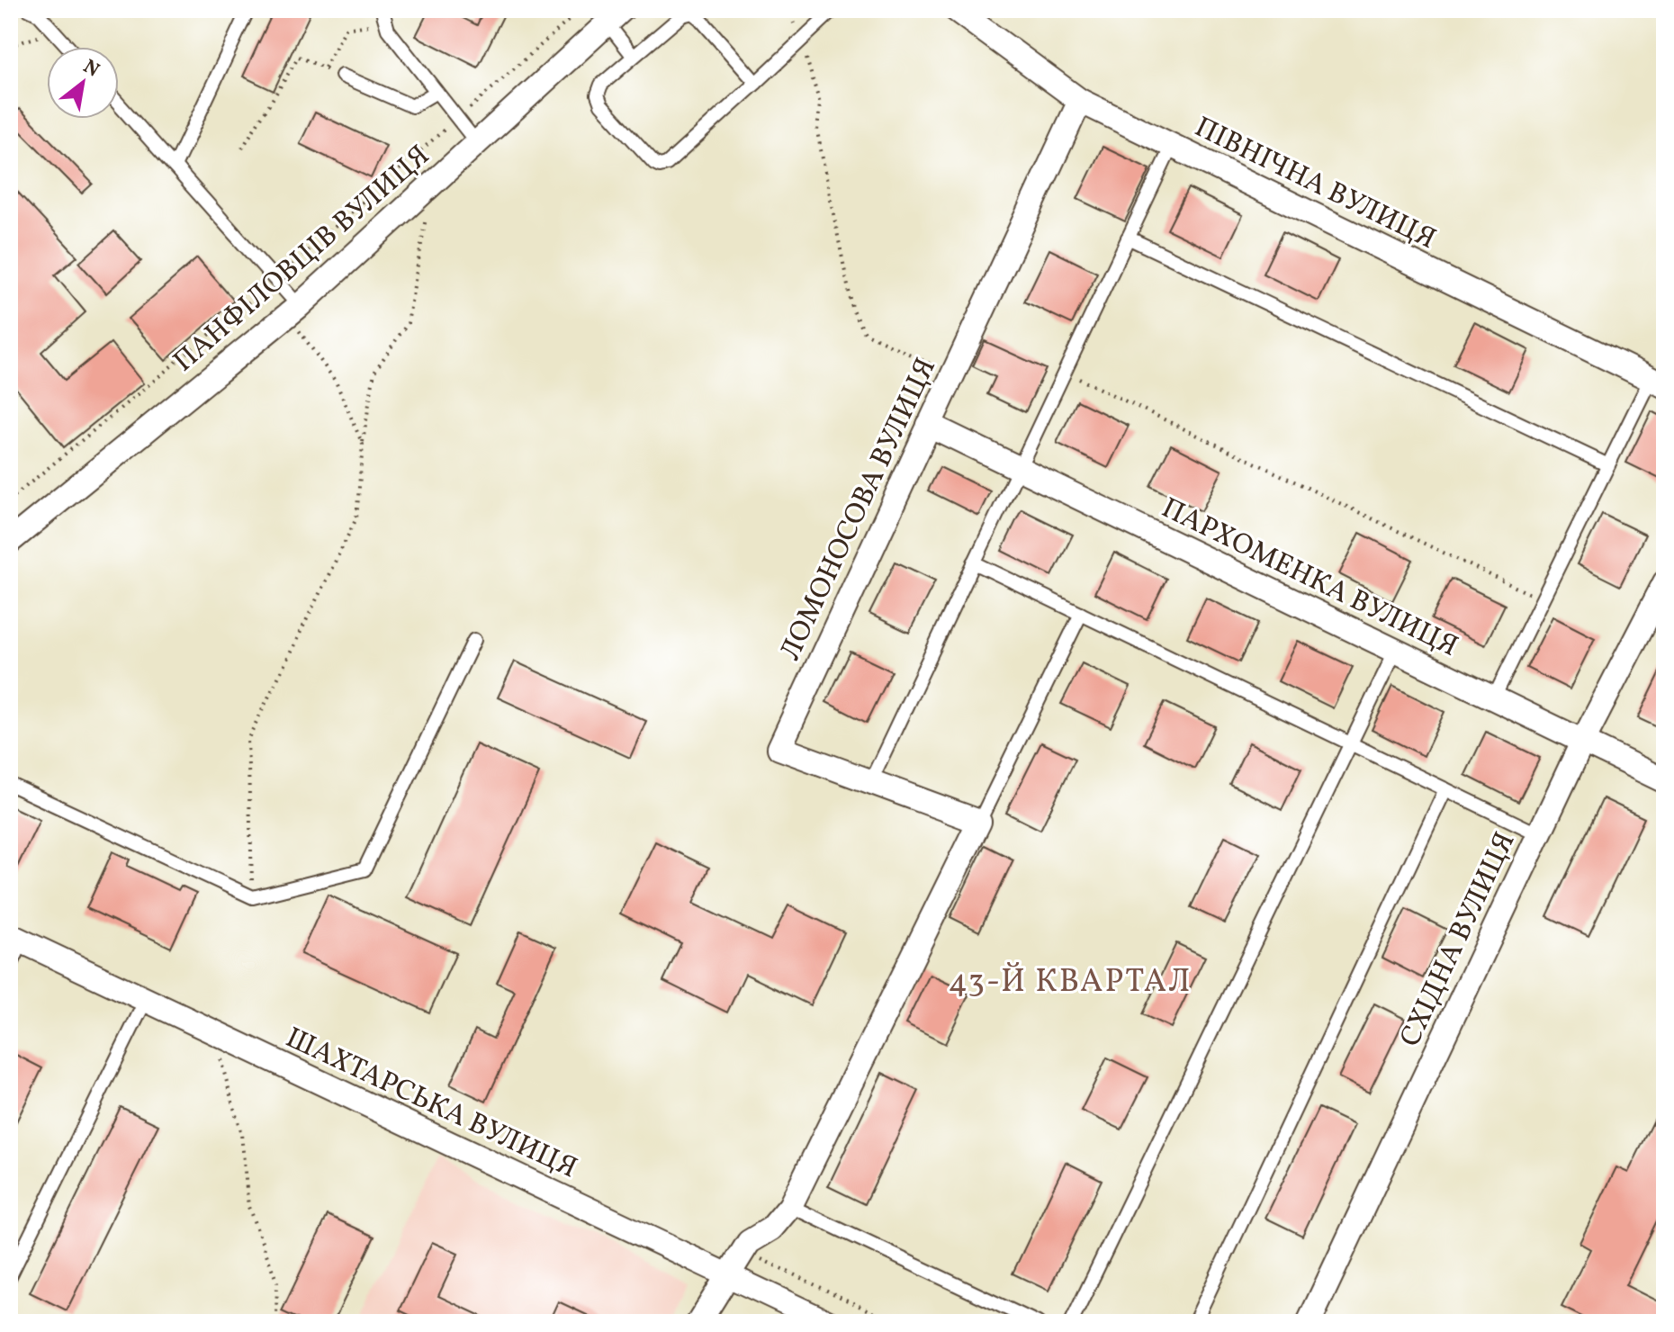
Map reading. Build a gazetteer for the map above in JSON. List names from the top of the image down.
{
  "streets": {
    "street": [
      "ПІВНІЧНА ВУЛИЦЯ",
      "ПАНФІЛОВЦІВ ВУЛИЦЯ",
      "ЛОМОНОСОВА ВУЛИЦЯ",
      "ПАРХОМЕНКА ВУЛИЦЯ",
      "СХІДНА ВУЛИЦЯ",
      "ШАХТАРСЬКА ВУЛИЦЯ"
    ]
  },
  "crossings": [
    ["ПІВНІЧНА ВУЛИЦЯ", "ЛОМОНОСОВА ВУЛИЦЯ"],
    ["ЛОМОНОСОВА ВУЛИЦЯ", "ПАРХОМЕНКА ВУЛИЦЯ"],
    ["ПАРХОМЕНКА ВУЛИЦЯ", "СХІДНА ВУЛИЦЯ"]
  ],
  "districts": ["43-Й КВАРТАЛ"],
  "north": "top right"
}
